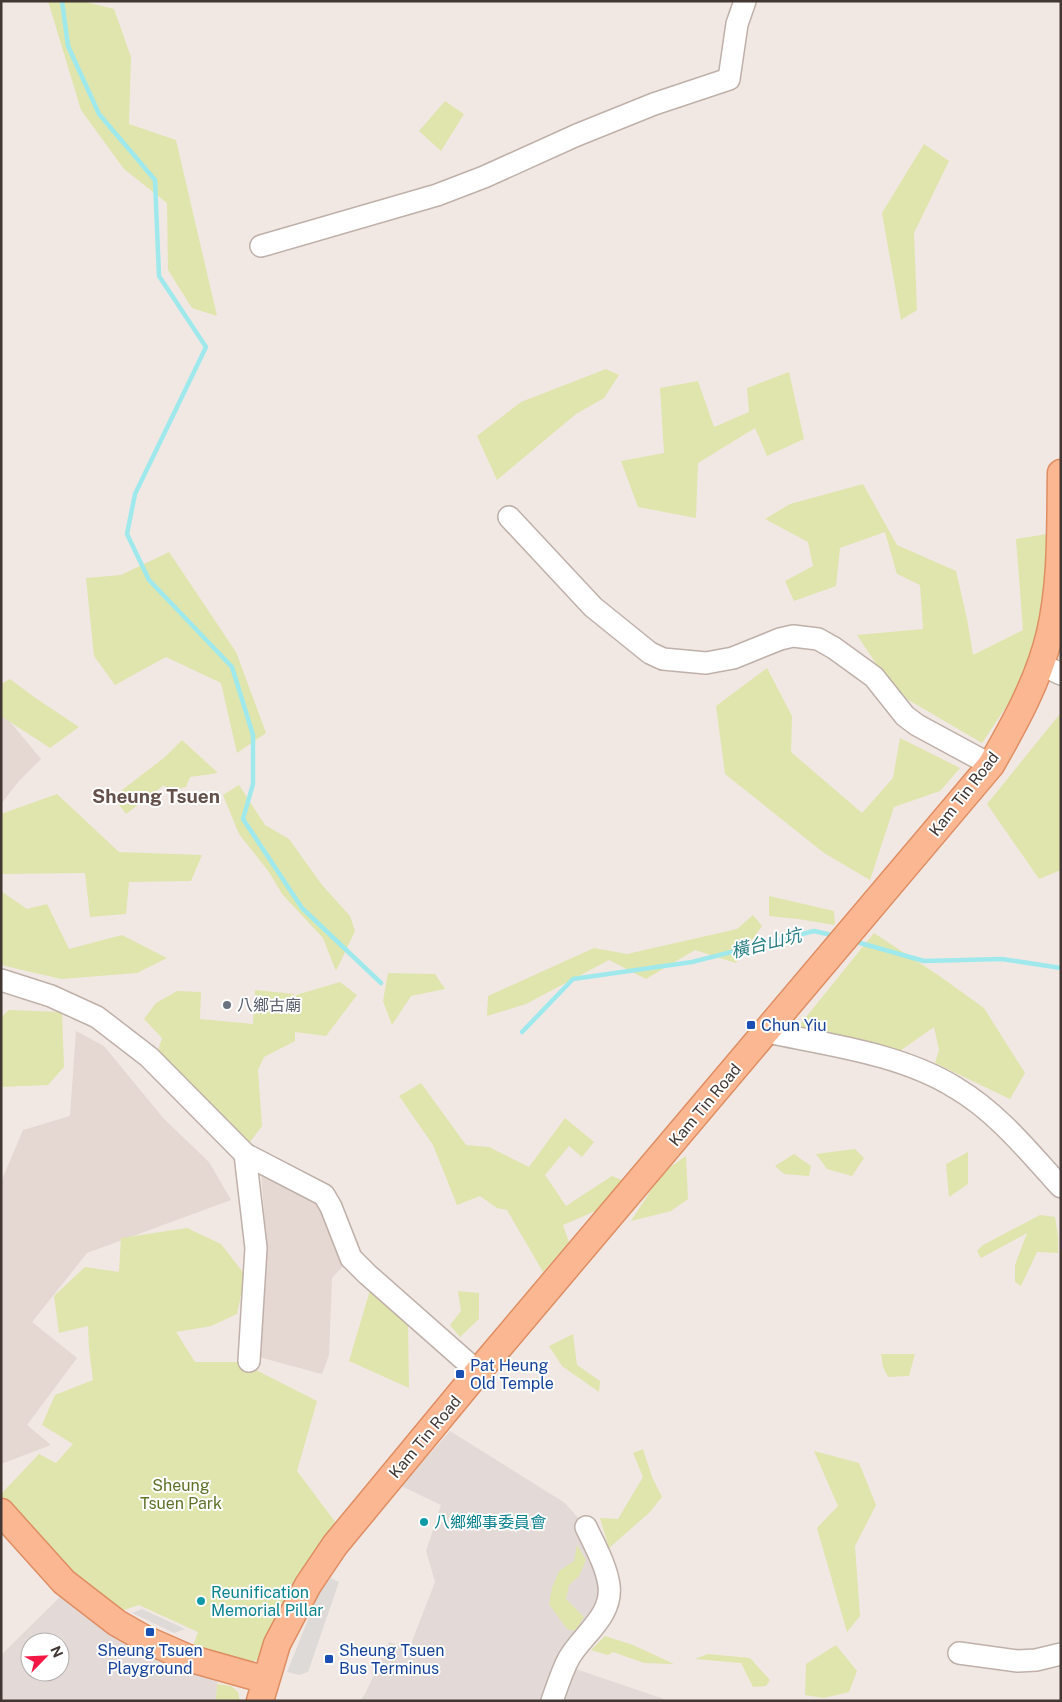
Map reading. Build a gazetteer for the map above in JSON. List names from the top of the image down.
{
  "streets": {
    "main road": ["Kam Tin Road"]
  },
  "districts": ["Sheung Tsuen"],
  "water": ["橫台山坑"],
  "parks": ["Sheung Tsuen Park"],
  "places": {
    "other": ["八鄉古廟", "八鄉鄉事委員會", "Reunification Memorial Pillar"],
    "transit": [
      "Chun Yiu",
      "Pat Heung Old Temple",
      "Sheung Tsuen Playground",
      "Sheung Tsuen Bus Terminus"
    ]
  },
  "north": "top right"
}
